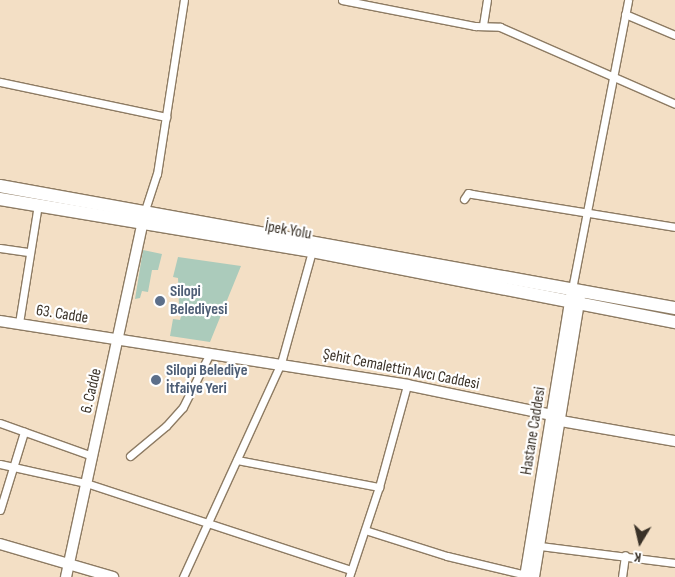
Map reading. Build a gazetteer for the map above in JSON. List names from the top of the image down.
{
  "streets": {
    "highway": ["İpek Yolu"],
    "street": [
      "63. Cadde",
      "Şehit Cemalettin Avcı Caddesi",
      "6. Cadde",
      "Hastane Caddesi"
    ]
  },
  "crossings": [
    ["İpek Yolu", "6. Cadde"],
    ["İpek Yolu", "Hastane Caddesi"],
    ["63. Cadde", "Şehit Cemalettin Avcı Caddesi"],
    ["63. Cadde", "6. Cadde"],
    ["Şehit Cemalettin Avcı Caddesi", "6. Cadde"],
    ["Şehit Cemalettin Avcı Caddesi", "Hastane Caddesi"]
  ],
  "places": ["Silopi Belediyesi", "Silopi Belediye İtfaiye Yeri"],
  "north": "bottom"
}
